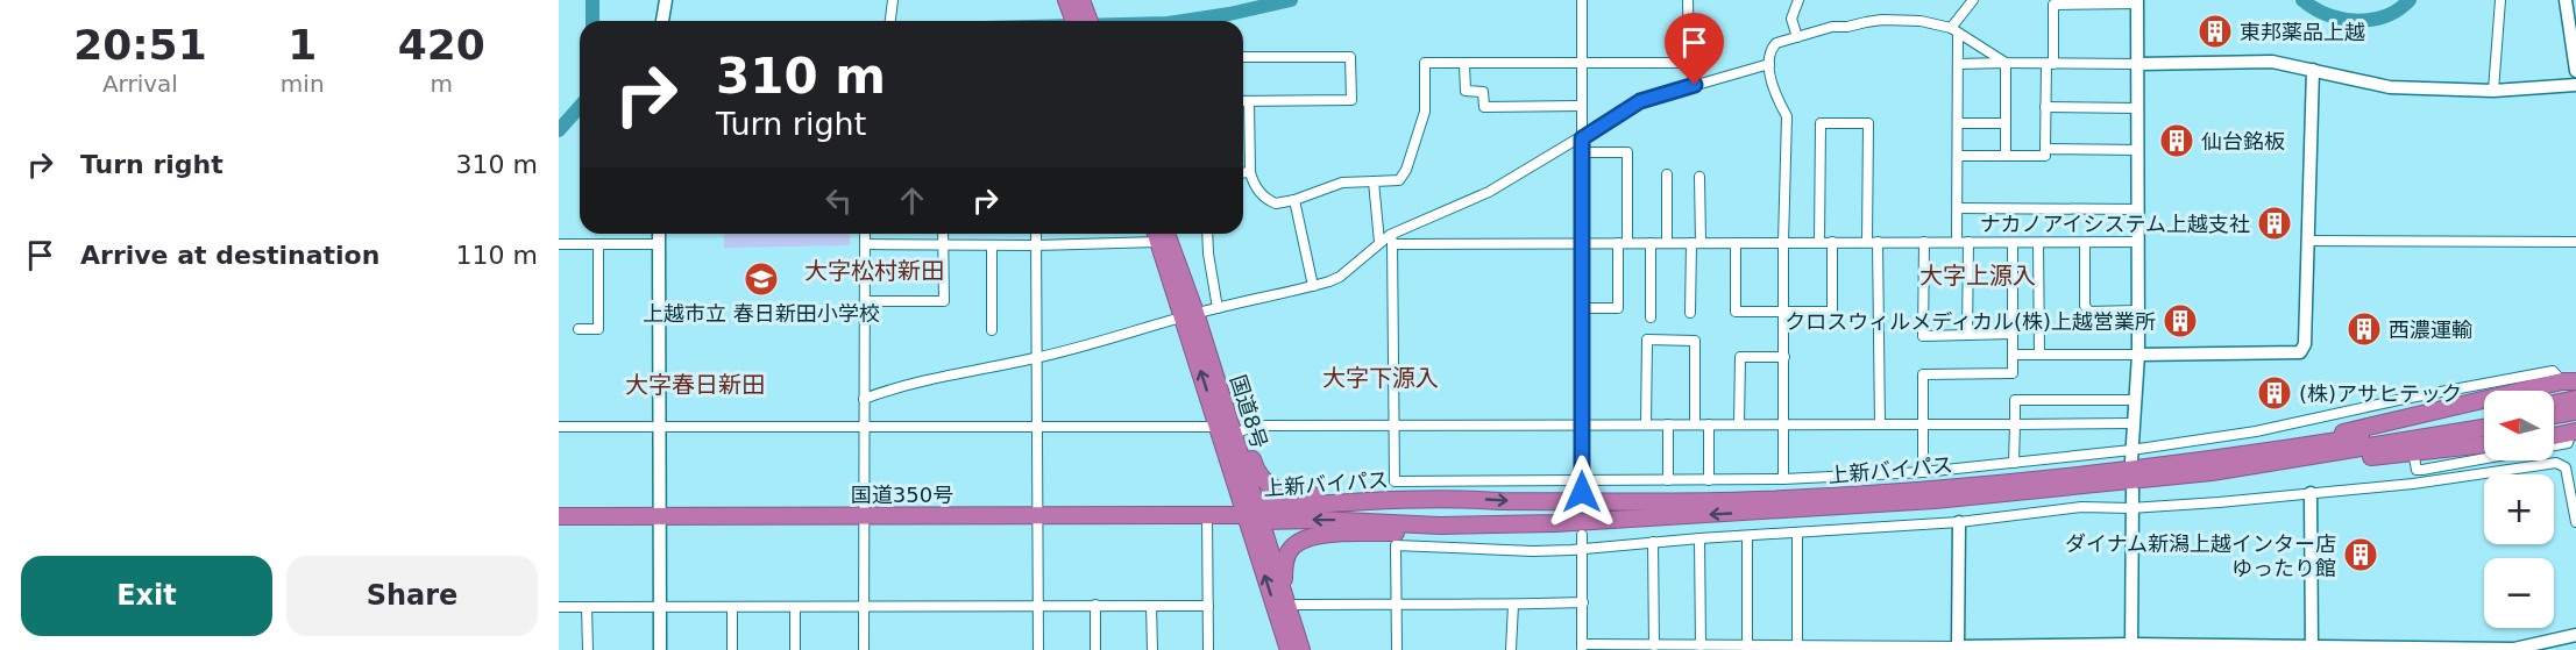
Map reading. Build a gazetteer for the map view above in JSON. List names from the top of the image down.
{
  "streets": {
    "highway": ["国道8号", "上新バイパス", "国道350号"]
  },
  "crossings": [
    ["国道8号", "上新バイパス"],
    ["国道8号", "国道350号"],
    ["上新バイパス", "国道350号"]
  ],
  "districts": [
    "大字松村新田",
    "大字上源入",
    "大字下源入",
    "大字春日新田"
  ],
  "places": {
    "building": [
      "東邦薬品上越",
      "仙台銘板",
      "ナカノアイシステム上越支社",
      "クロスウィルメディカル(株)上越営業所",
      "西濃運輸",
      "(株)アサヒテック",
      "ダイナム新潟上越インター店 ゆったり館"
    ],
    "school or university": ["上越市立 春日新田小学校"]
  },
  "north": "left",
  "page": {
    "eta": [
      "20:51",
      "Arrival",
      "1",
      "min",
      "420",
      "m"
    ],
    "turn": ["310 m", "Turn right"],
    "list": [
      {
        "name": "Turn right",
        "value": "310 m"
      },
      {
        "name": "Arrive at destination",
        "value": "110 m"
      }
    ],
    "map_buttons": ["+", "−"],
    "buttons": ["Exit", "Share"]
  }
}
